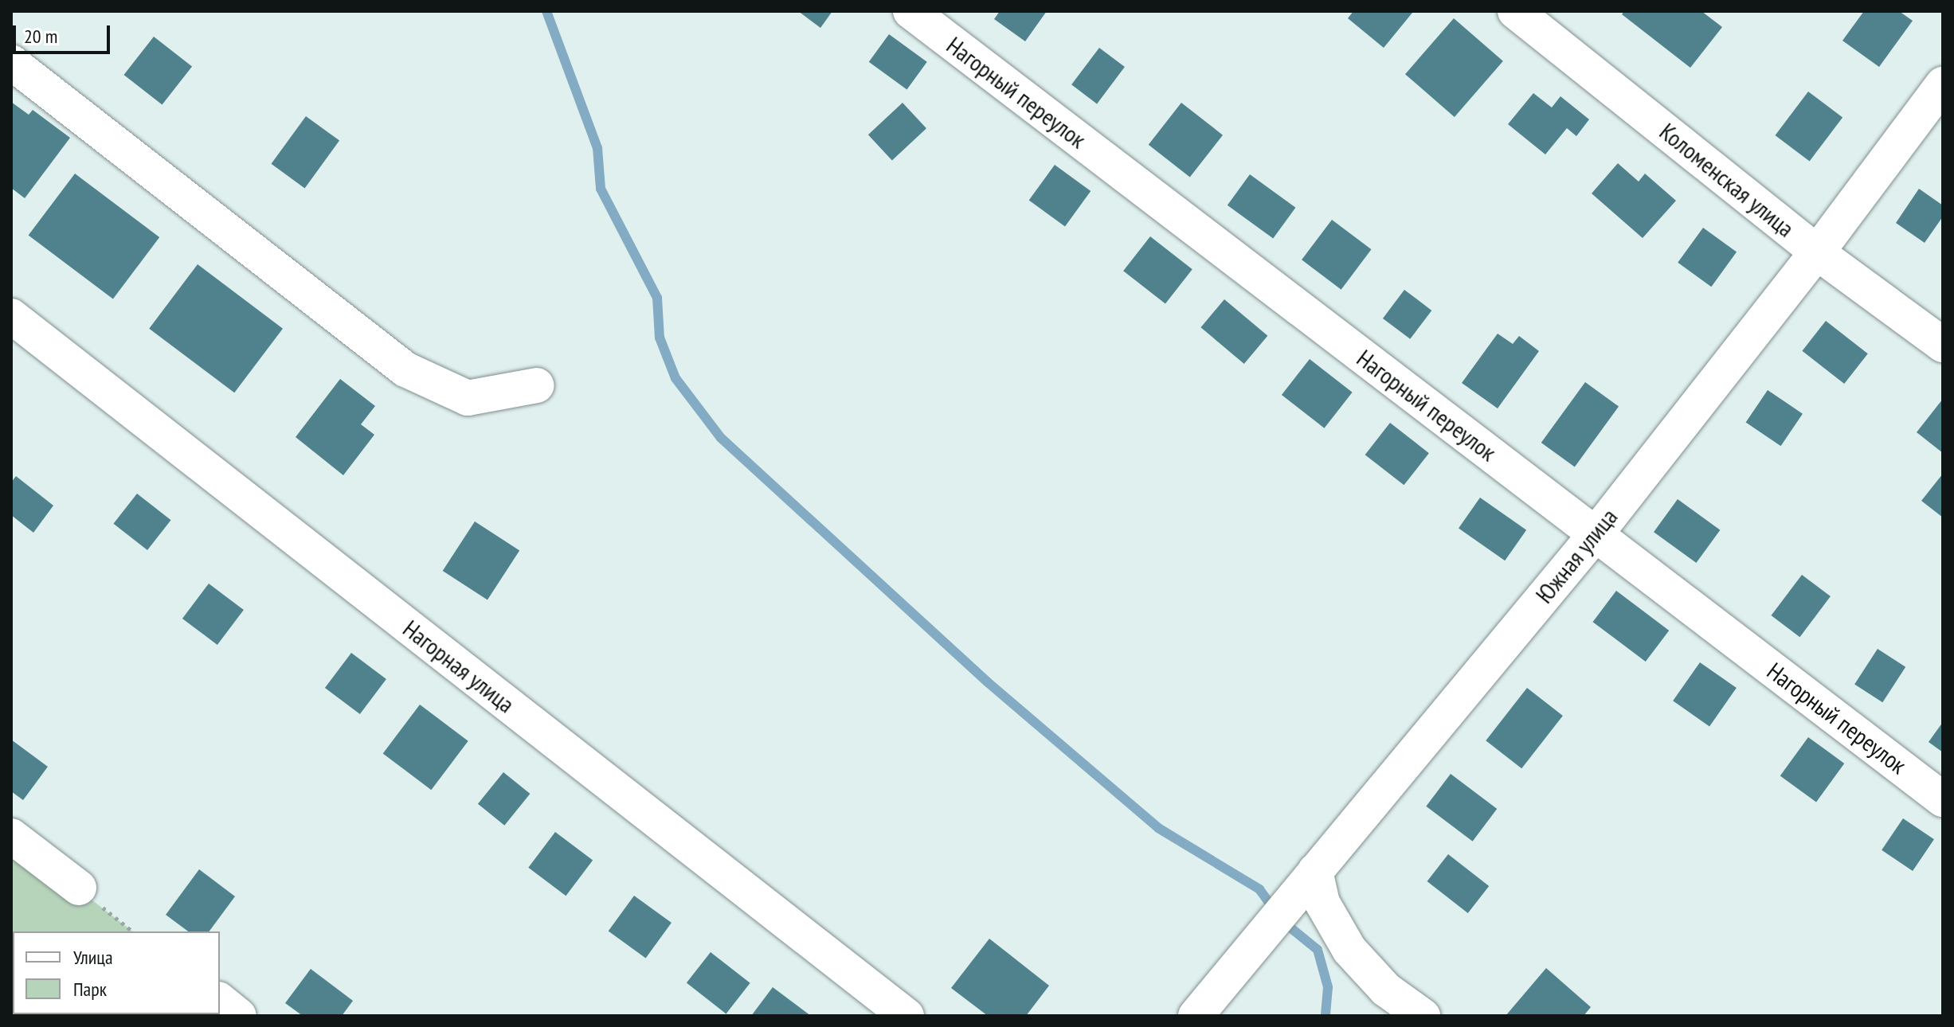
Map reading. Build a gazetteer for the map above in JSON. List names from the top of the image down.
{
  "streets": {
    "street": [
      "Нагорный переулок",
      "Коломенская улица",
      "Южная улица",
      "Нагорная улица"
    ]
  },
  "crossings": [
    ["Нагорный переулок", "Южная улица"],
    ["Коломенская улица", "Южная улица"]
  ],
  "legend": ["Улица", "Парк"],
  "scale_bar": "20 m"
}
